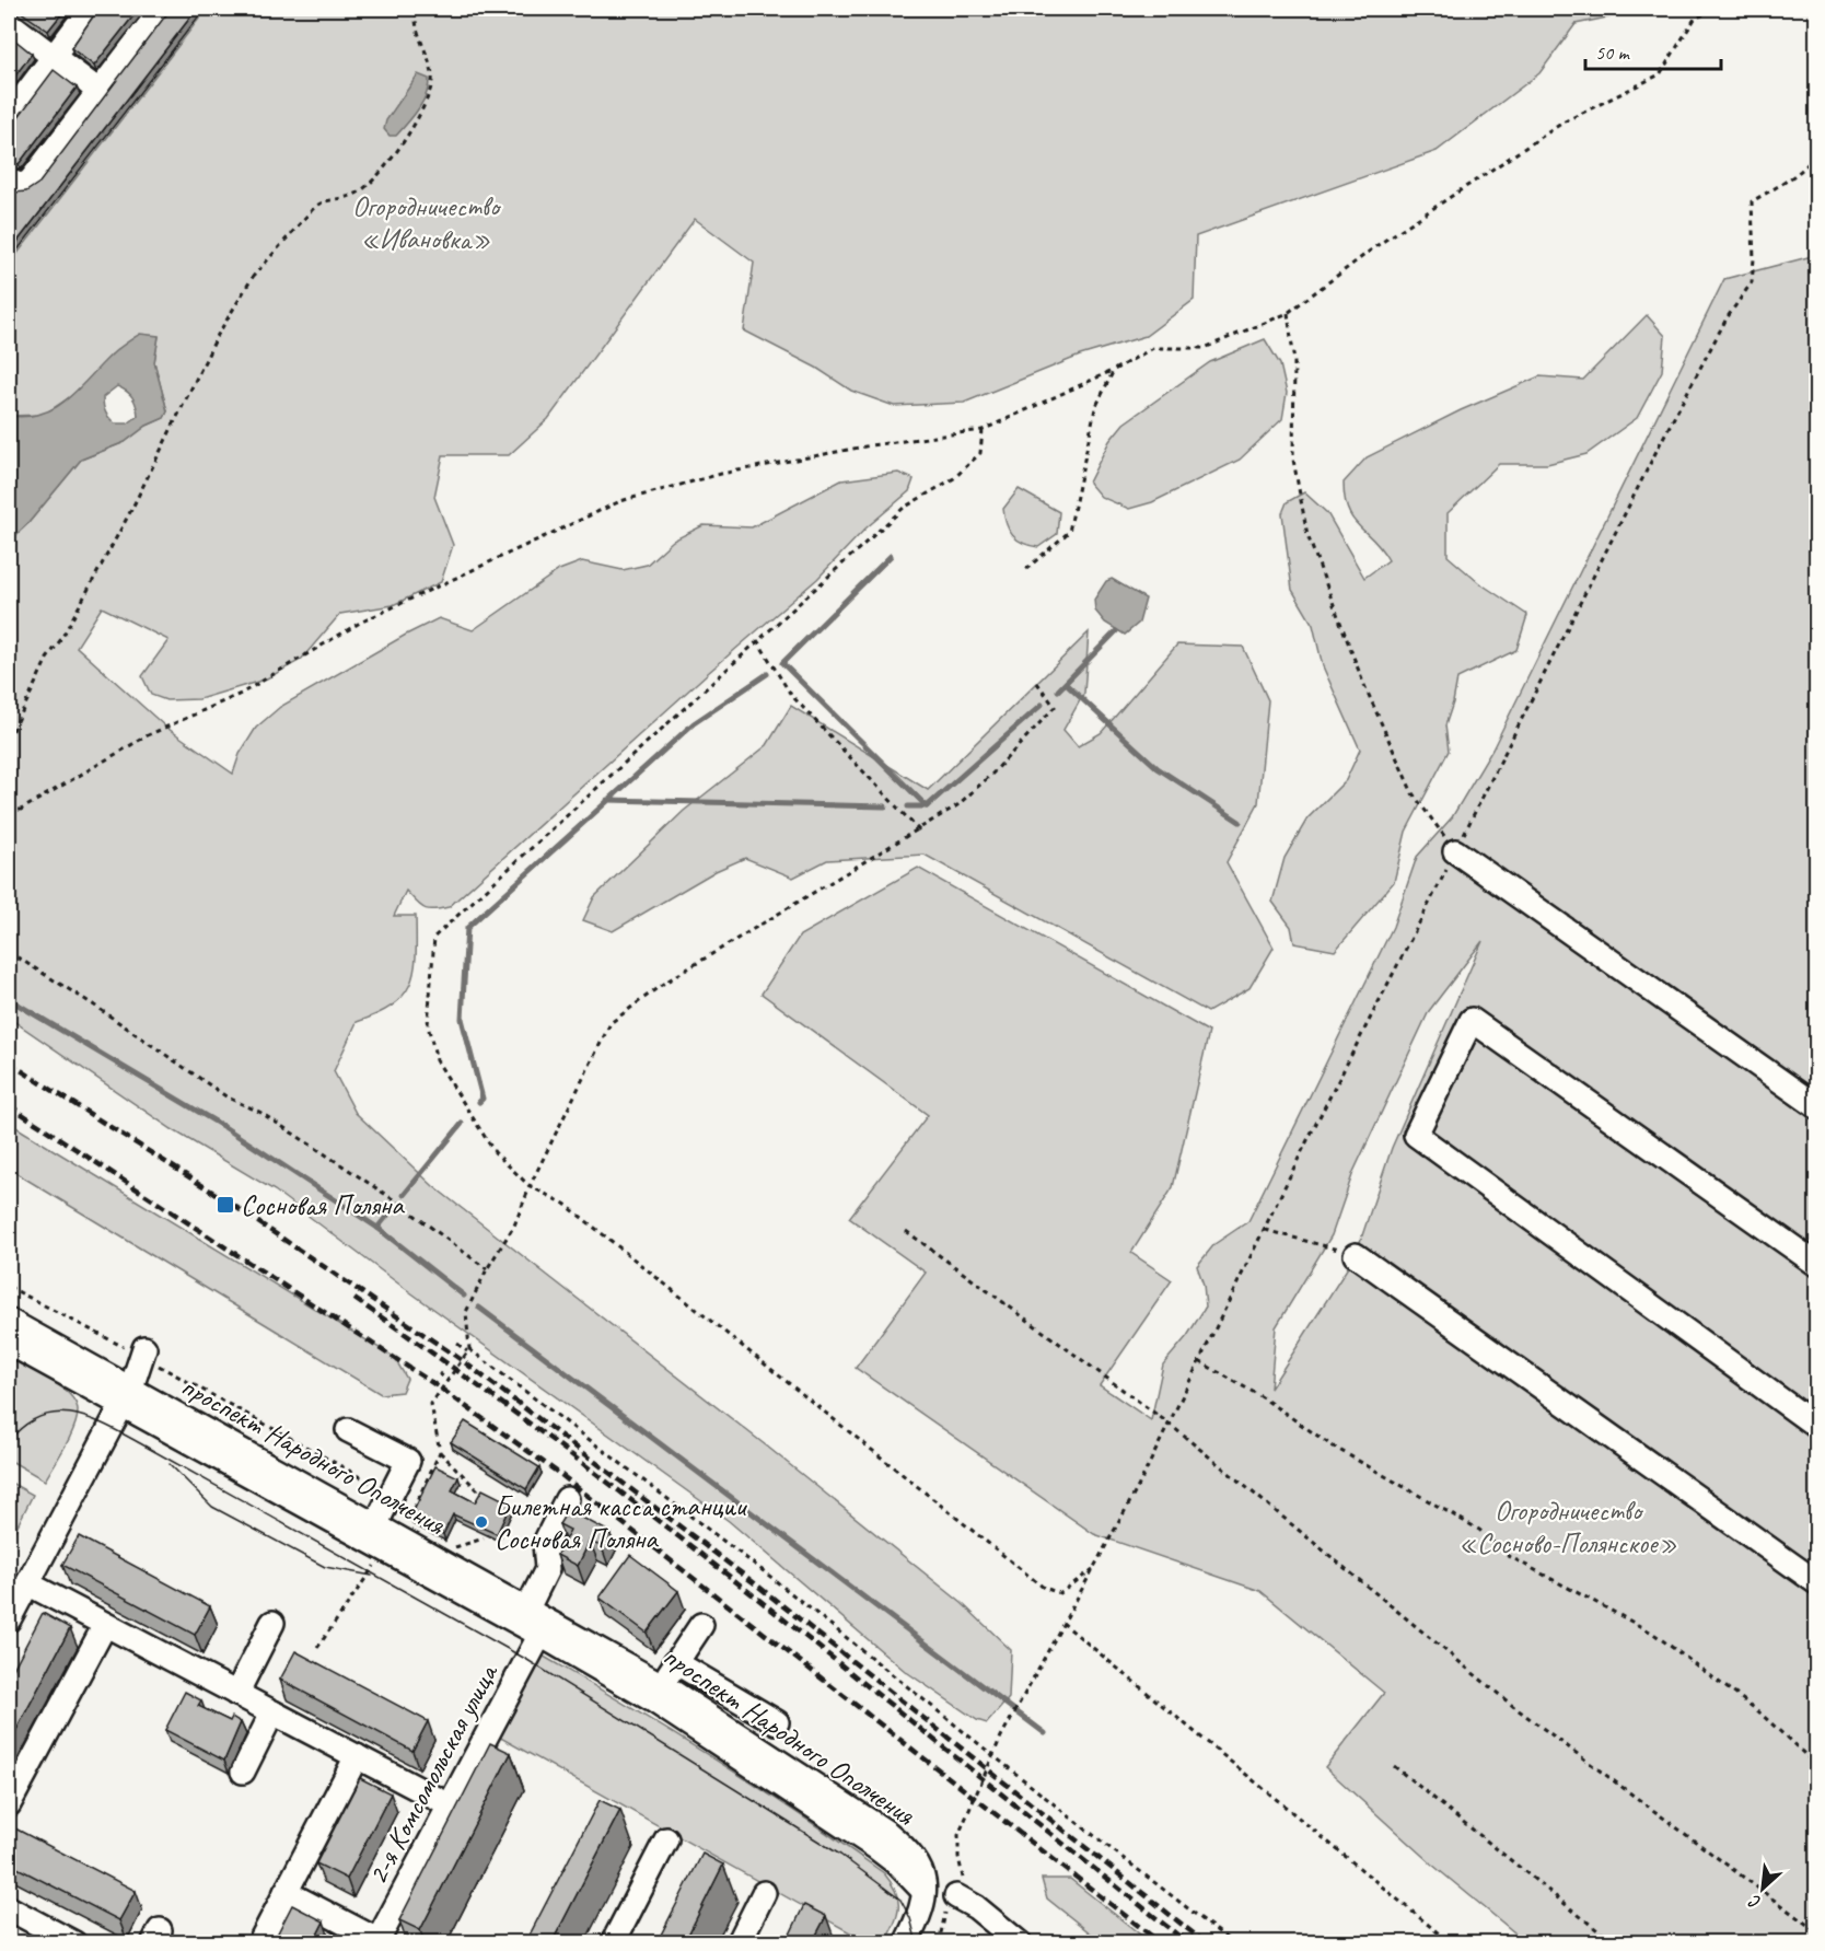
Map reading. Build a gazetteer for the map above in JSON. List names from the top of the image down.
{
  "streets": {
    "street": ["проспект Народного Ополчения", "2-я Комсомольская улица"]
  },
  "crossings": [
    ["проспект Народного Ополчения", "2-я Комсомольская улица"]
  ],
  "parks": ["Огородничество «Ивановка»", "Огородничество «Сосново-Полянское»"],
  "places": {
    "transit": ["Сосновая Поляна"],
    "other": ["Билетная касса станции Сосновая Поляна"]
  },
  "scale_bar": "50 m",
  "north": "bottom left"
}
